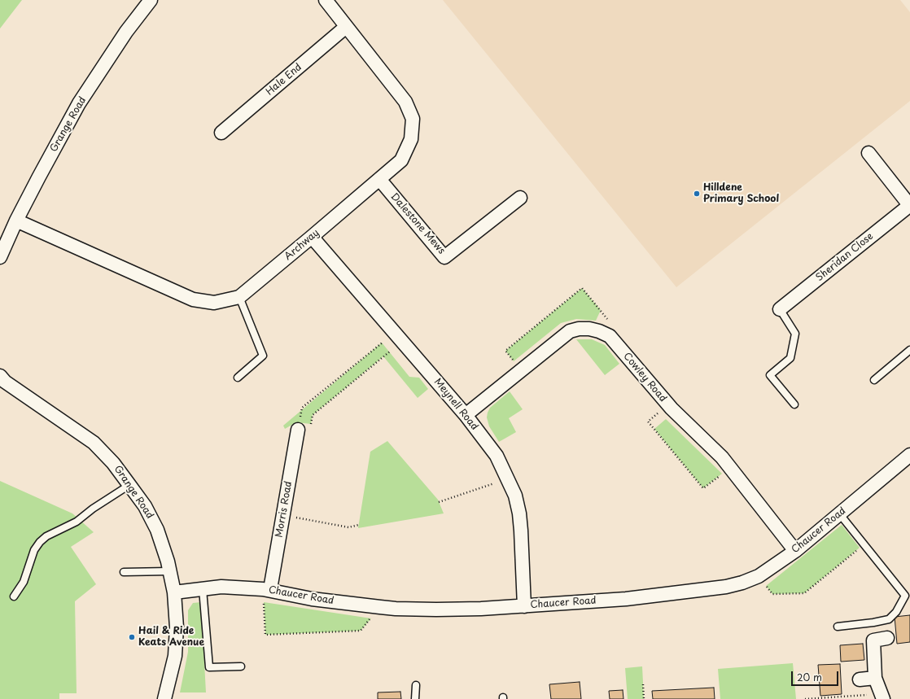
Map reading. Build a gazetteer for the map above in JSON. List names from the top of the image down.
{
  "streets": {
    "street": [
      "Hale End",
      "Grange Road",
      "Dalestone Mews",
      "Archway",
      "Sheridan Close",
      "Cowley Road",
      "Meynell Road",
      "Morris Road",
      "Chaucer Road"
    ]
  },
  "crossings": [
    ["Hale End", "Archway"],
    ["Grange Road", "Archway"],
    ["Grange Road", "Chaucer Road"],
    ["Dalestone Mews", "Archway"],
    ["Archway", "Meynell Road"],
    ["Cowley Road", "Meynell Road"],
    ["Cowley Road", "Chaucer Road"],
    ["Meynell Road", "Chaucer Road"],
    ["Morris Road", "Chaucer Road"]
  ],
  "places": ["Hilldene Primary School", "Hail & Ride Keats Avenue"],
  "scale_bar": "20 m"
}
